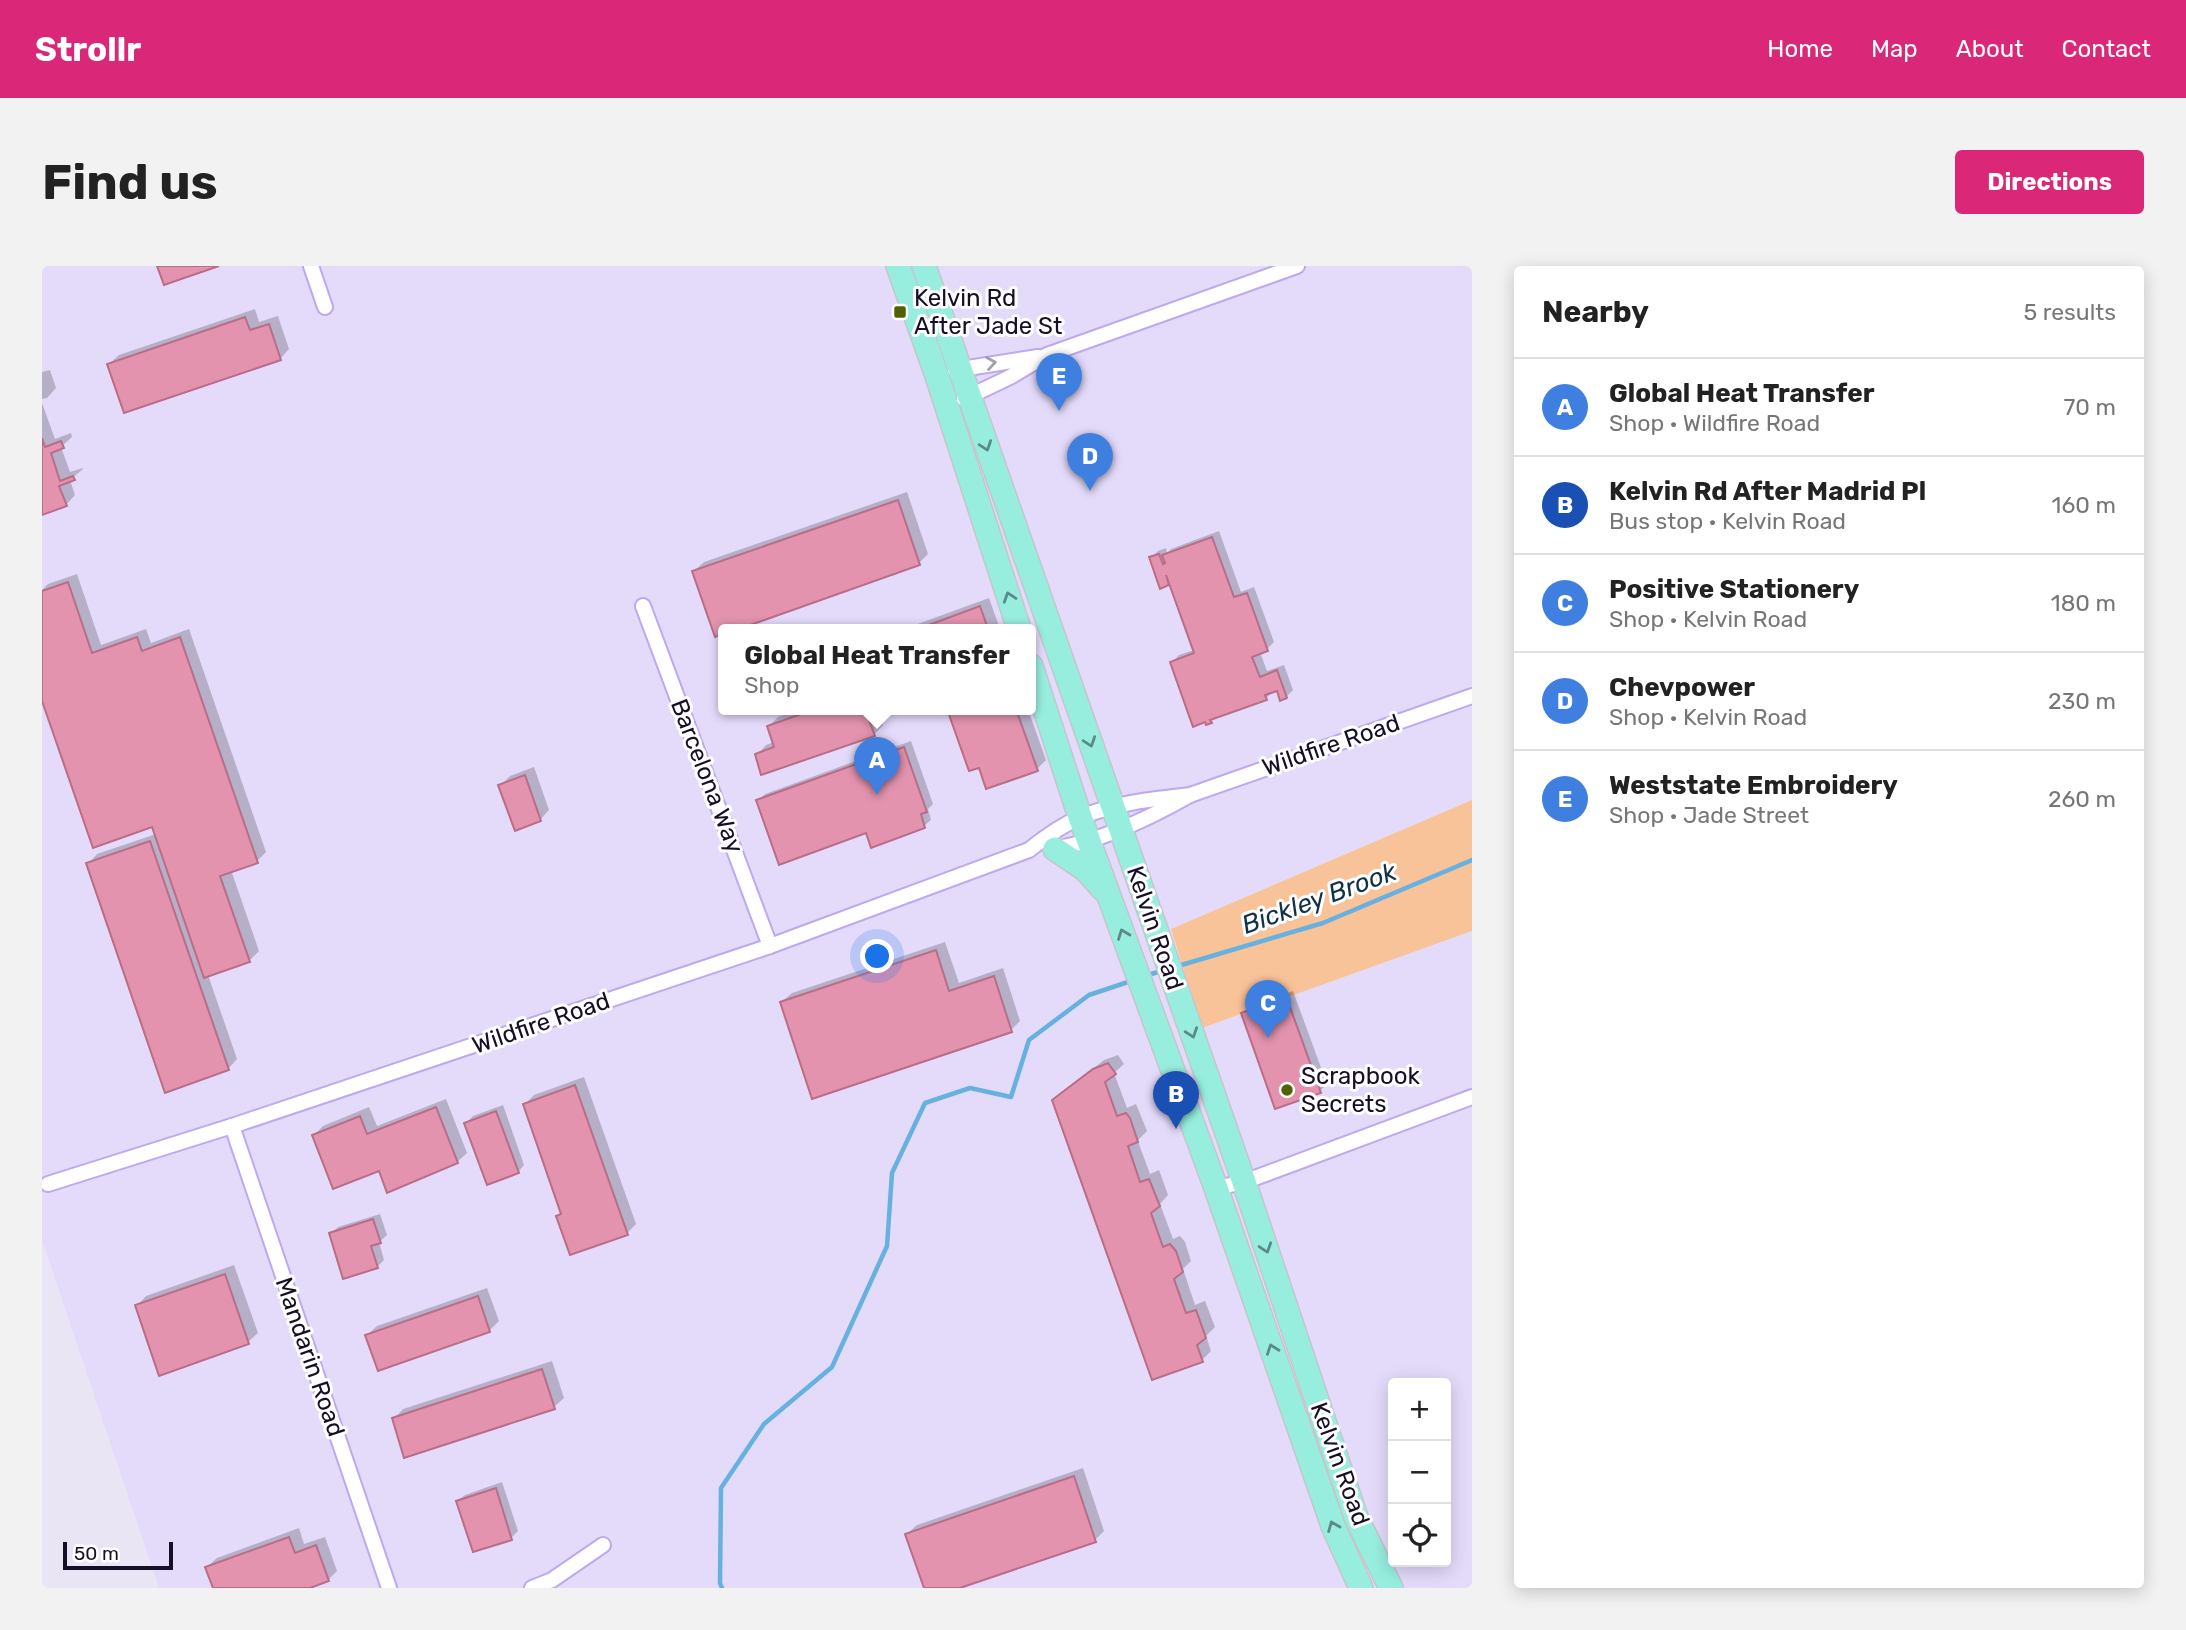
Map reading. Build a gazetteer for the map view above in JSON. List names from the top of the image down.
{
  "streets": {
    "main road": ["Kelvin Road"],
    "street": ["Wildfire Road", "Barcelona Way", "Mandarin Road"]
  },
  "crossings": [
    ["Wildfire Road", "Barcelona Way"],
    ["Wildfire Road", "Kelvin Road"],
    ["Wildfire Road", "Mandarin Road"]
  ],
  "water": ["Bickley Brook"],
  "places": {
    "transit": ["Kelvin Rd After Jade St"],
    "other": ["Scrapbook Secrets"]
  },
  "scale_bar": "50 m",
  "page": {
    "header": "Strollr",
    "nav": [
      "Home",
      "Map",
      "About",
      "Contact"
    ],
    "buttons": "Directions",
    "title": "Find us",
    "heading": ["Nearby", "5 results"],
    "pins": [
      "E",
      "D",
      "A",
      "C",
      "B"
    ],
    "list": [
      {
        "mark": "A",
        "name": "Global Heat Transfer",
        "note": "Shop · Wildfire Road",
        "value": "70 m"
      },
      {
        "mark": "B",
        "name": "Kelvin Rd After Madrid Pl",
        "note": "Bus stop · Kelvin Road",
        "value": "160 m"
      },
      {
        "mark": "C",
        "name": "Positive Stationery",
        "note": "Shop · Kelvin Road",
        "value": "180 m"
      },
      {
        "mark": "D",
        "name": "Chevpower",
        "note": "Shop · Kelvin Road",
        "value": "230 m"
      },
      {
        "mark": "E",
        "name": "Weststate Embroidery",
        "note": "Shop · Jade Street",
        "value": "260 m"
      }
    ],
    "popup": ["Global Heat Transfer", "Shop"],
    "map_buttons": ["+", "−"],
    "scale": "50 m"
  }
}
